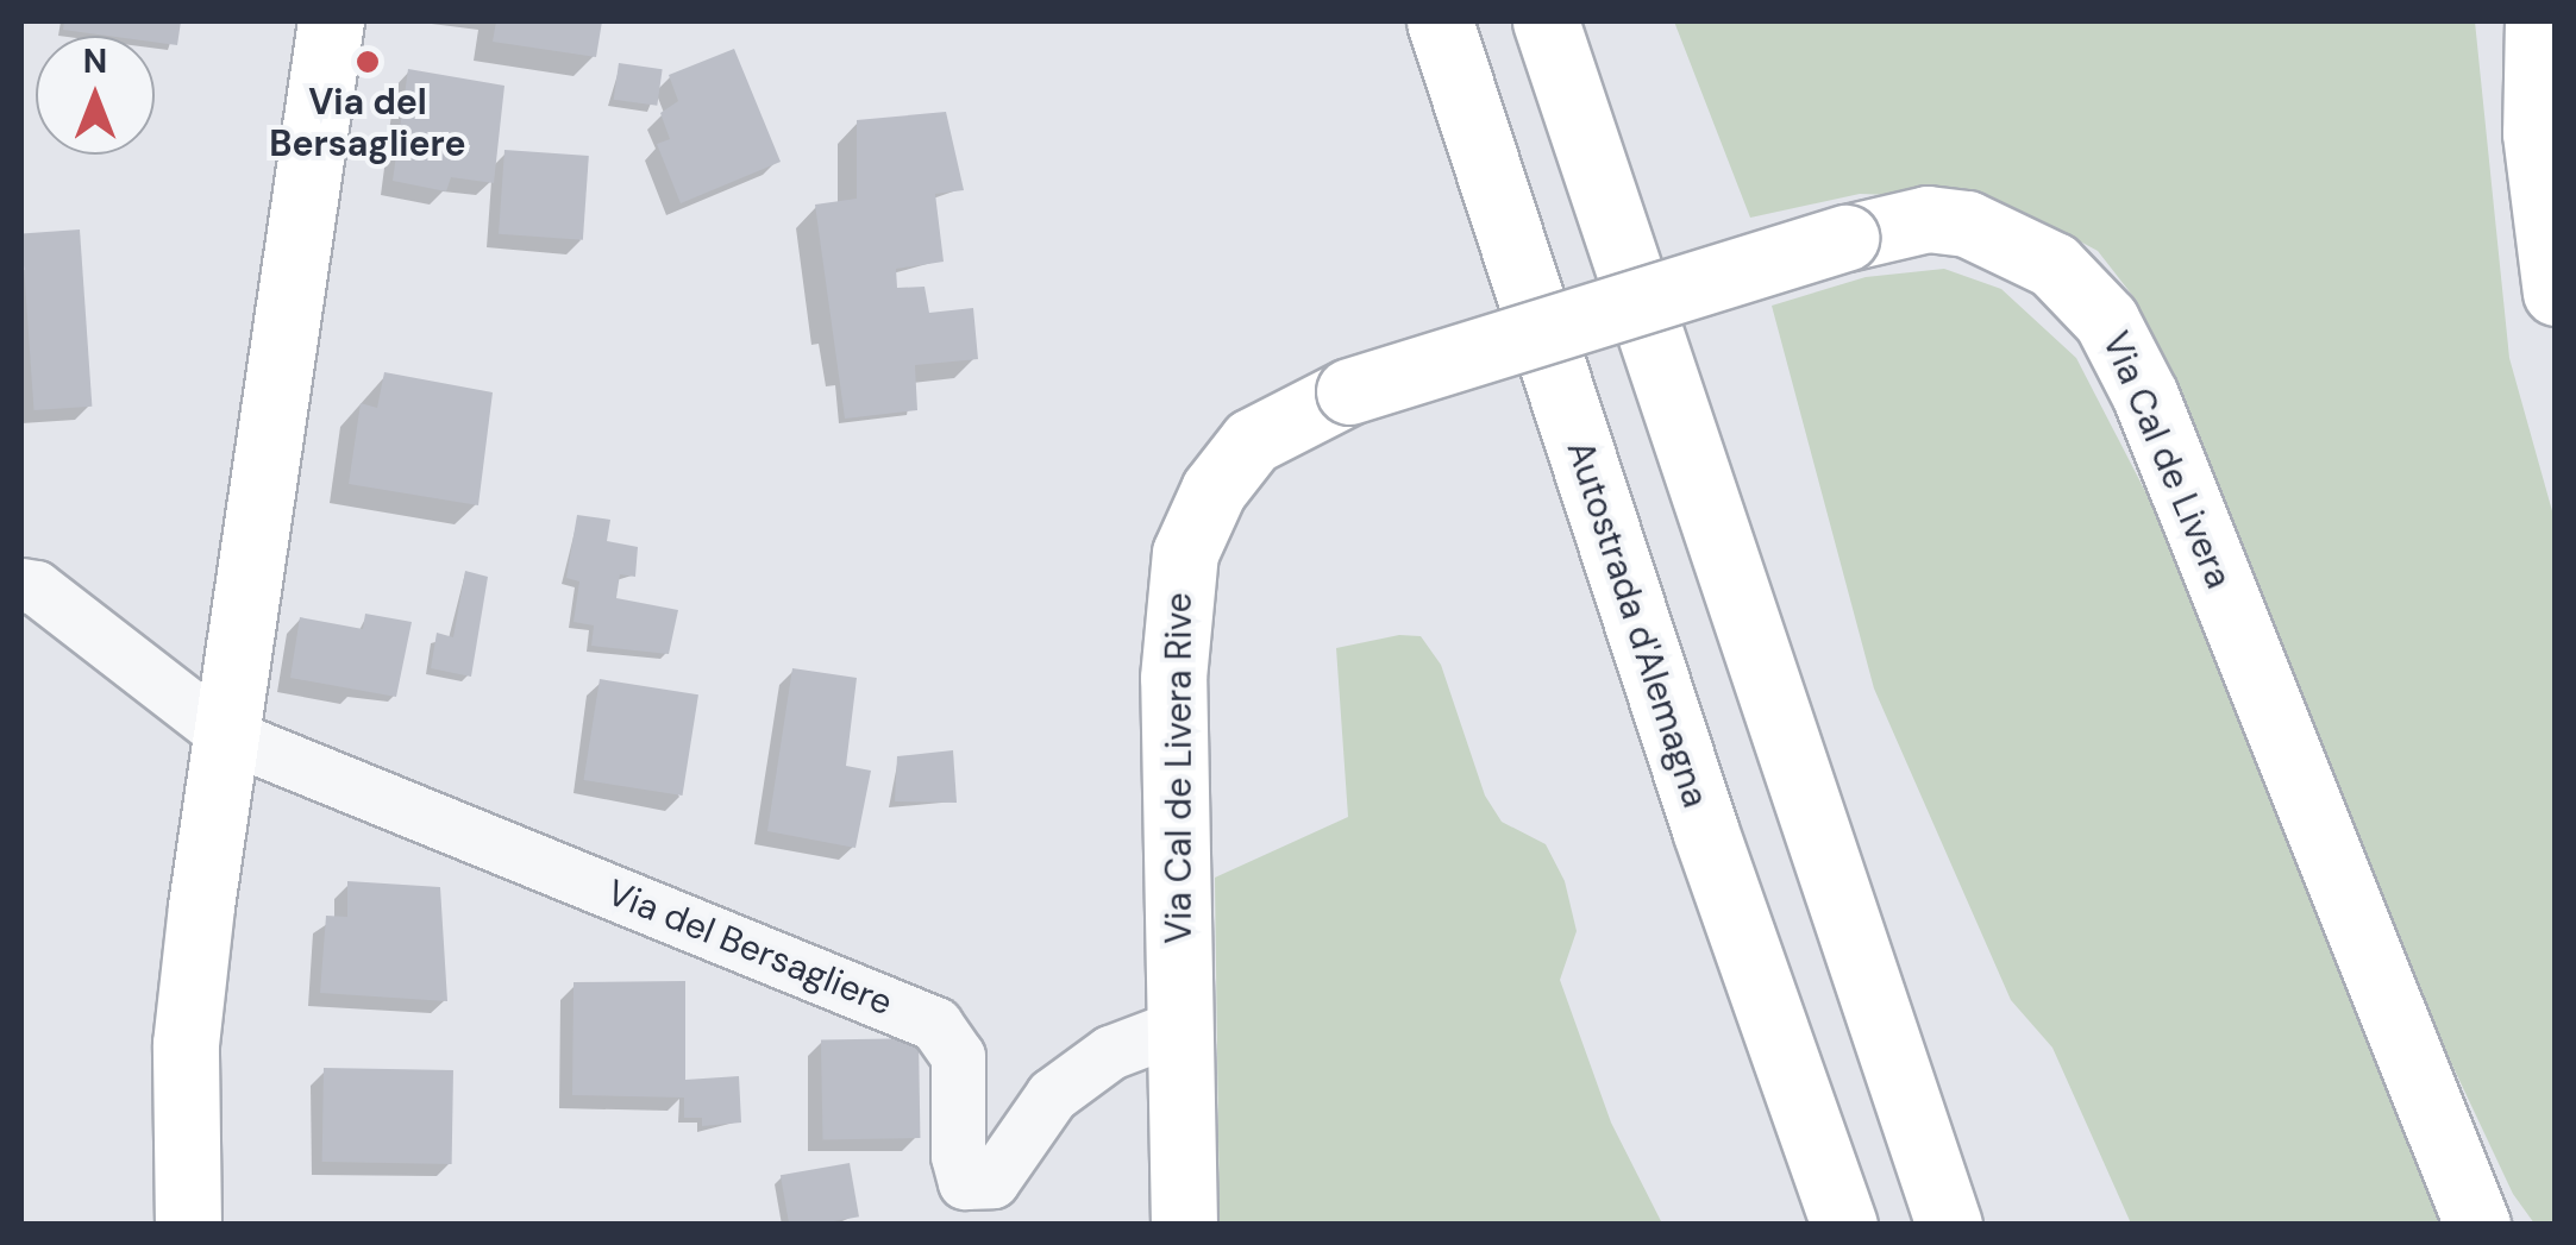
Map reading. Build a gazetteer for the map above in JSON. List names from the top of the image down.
{
  "streets": {
    "main road": ["Via Cal de Livera", "Autostrada d'Alemagna", "Via Cal de Livera Rive"],
    "street": ["Via del Bersagliere"]
  },
  "crossings": [
    ["Via Cal de Livera", "Via Cal de Livera Rive"],
    ["Via Cal de Livera Rive", "Via del Bersagliere"]
  ],
  "places": ["Via del Bersagliere"],
  "north": "top"
}
